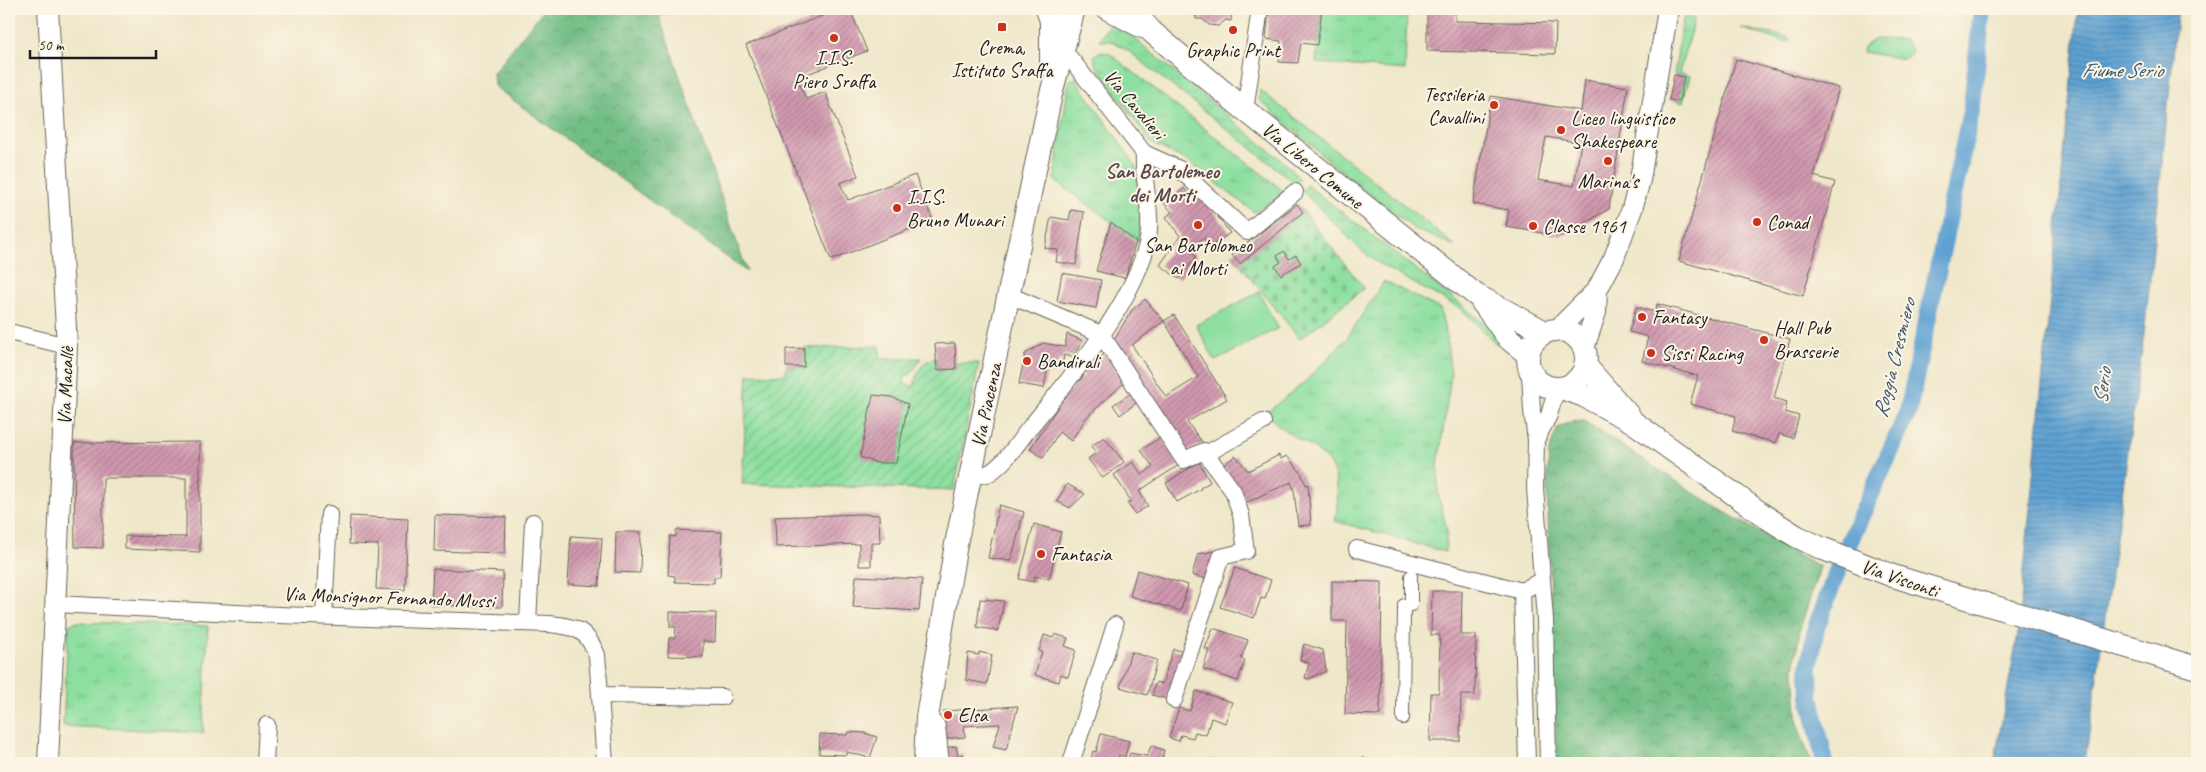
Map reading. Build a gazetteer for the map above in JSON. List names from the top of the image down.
{
  "streets": {
    "main road": ["Via Libero Comune", "Via Piacenza", "Via Visconti"],
    "street": ["Via Cavalieri", "Via Macallè", "Via Monsignor Fernando Mussi"]
  },
  "crossings": [
    ["Via Cavalieri", "Via Piacenza"],
    ["Via Libero Comune", "Via Visconti"],
    ["Via Macallè", "Via Monsignor Fernando Mussi"]
  ],
  "districts": ["San Bartolemeo dei Morti"],
  "water": ["Fiume Serio", "Roggia Cresmiero", "Serio"],
  "places": {
    "transit": ["Crema, Istituto Sraffa"],
    "other": [
      "Graphic Print",
      "I.I.S. Piero Sraffa",
      "Tessileria Cavallini",
      "Liceo linguistico Shakespeare",
      "Marina's",
      "I.I.S. Bruno Munari",
      "Conad",
      "San Bartolomeo ai Morti",
      "Classe 1961",
      "Fantasy",
      "Hall Pub Brasserie",
      "Sissi Racing",
      "Bandirali",
      "Fantasia",
      "Elsa"
    ]
  },
  "scale_bar": "50 m"
}
